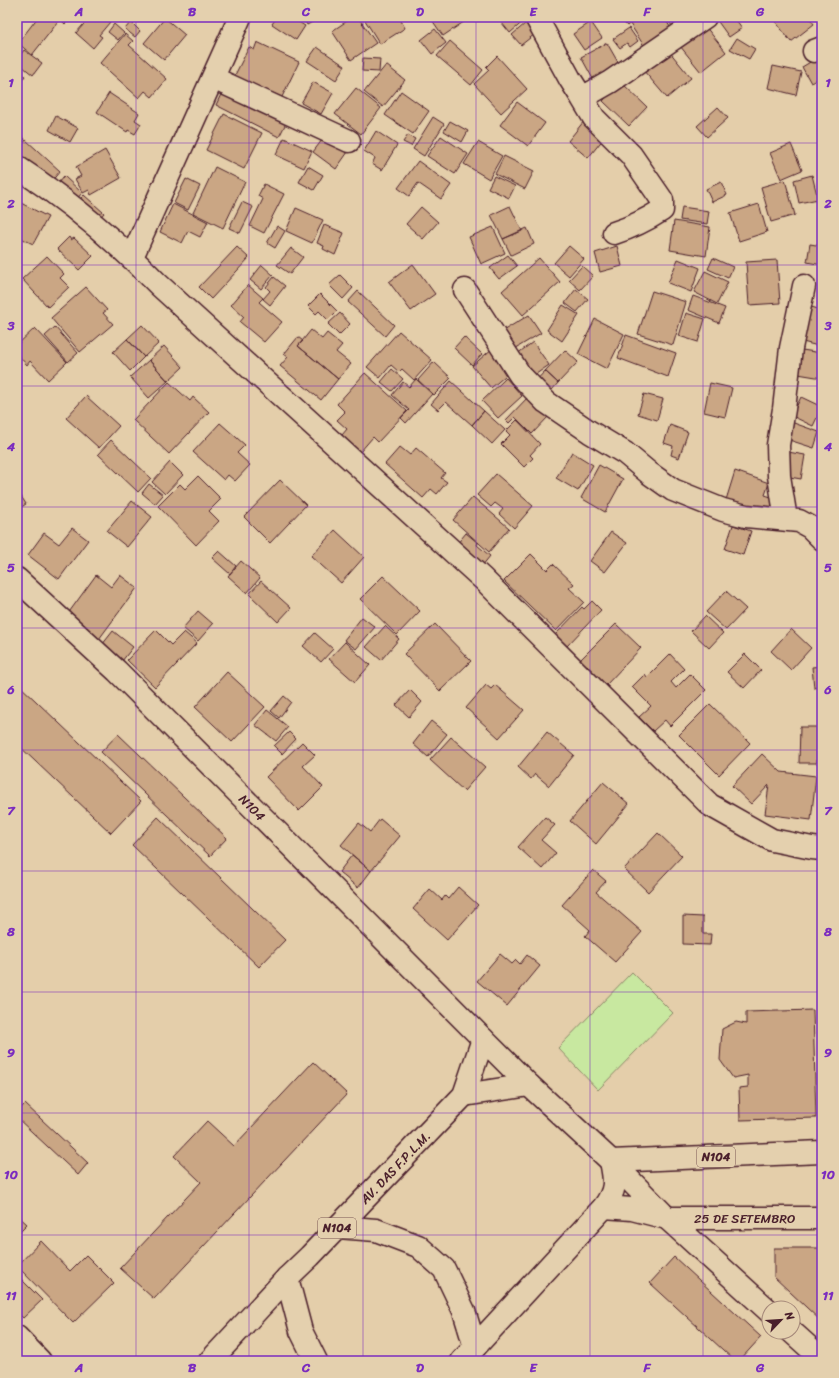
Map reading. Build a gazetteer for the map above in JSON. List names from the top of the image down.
{
  "streets": {
    "street": ["N104", "AV. DAS F.P.L.M.", "25 DE SETEMBRO"]
  },
  "crossings": [
    ["N104", "AV. DAS F.P.L.M."],
    ["N104", "25 DE SETEMBRO"]
  ],
  "north": "top right",
  "grid": {
    "columns": [
      "A",
      "B",
      "C",
      "D",
      "E",
      "F",
      "G"
    ],
    "rows": [
      "1",
      "2",
      "3",
      "4",
      "5",
      "6",
      "7",
      "8",
      "9",
      "10",
      "11"
    ]
  }
}
